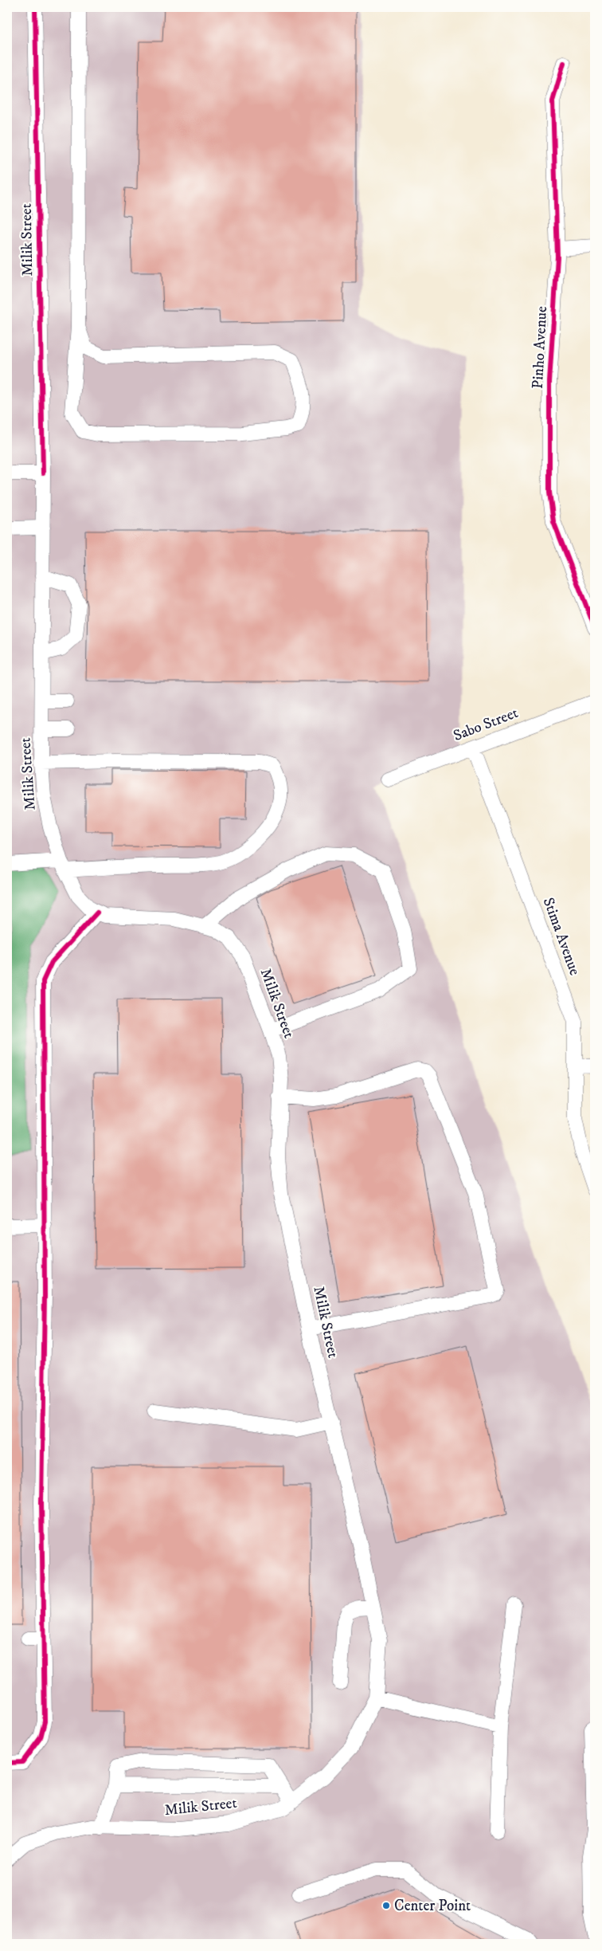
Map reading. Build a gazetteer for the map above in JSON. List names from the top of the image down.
{
  "streets": {
    "street": [
      "Milik Street",
      "Pinho Avenue",
      "Sabo Street",
      "Stima Avenue"
    ]
  },
  "crossings": [
    ["Sabo Street", "Stima Avenue"]
  ],
  "places": ["Center Point"]
}
